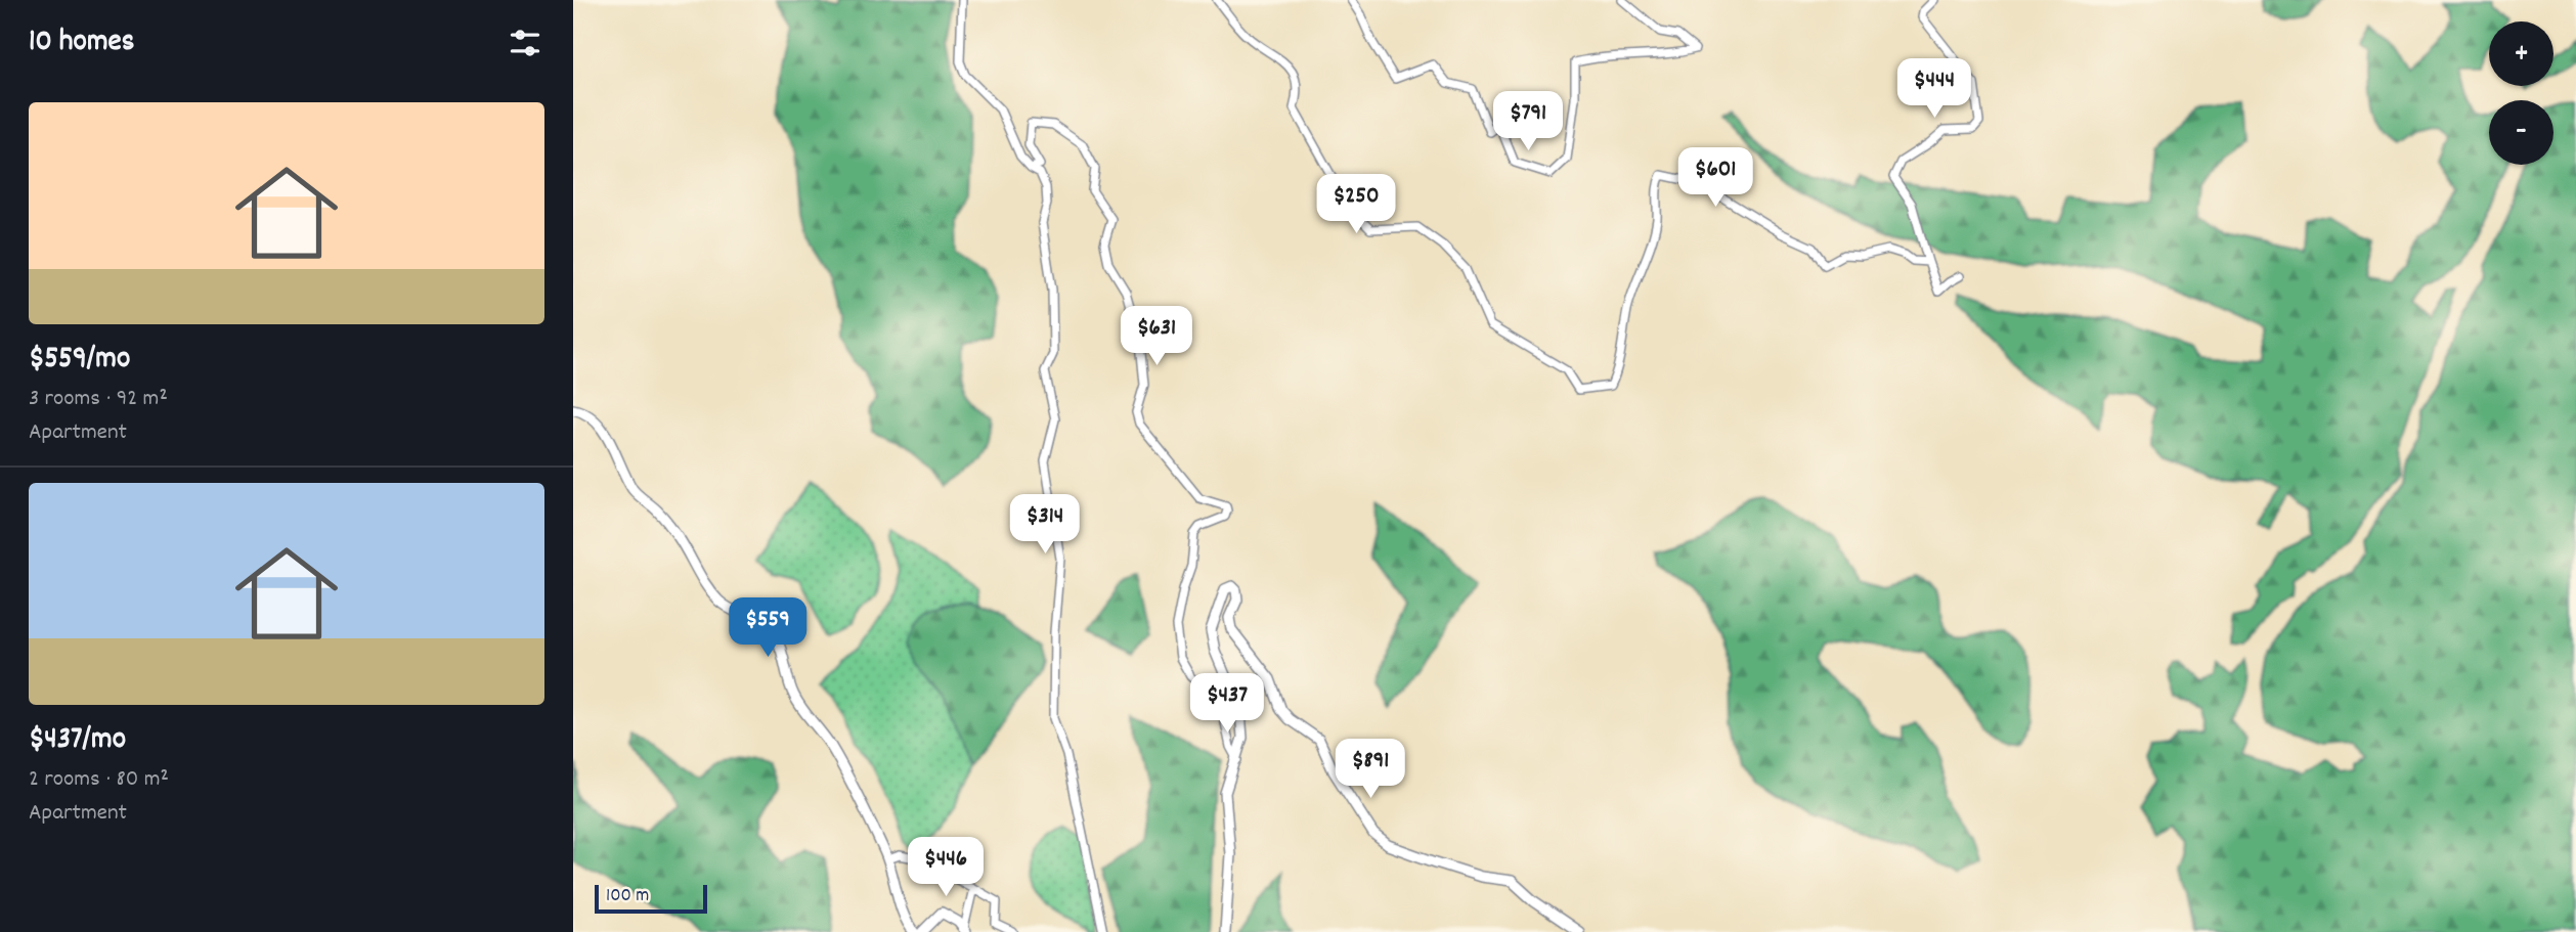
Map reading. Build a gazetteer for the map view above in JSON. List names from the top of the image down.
{
  "scale_bar": "100 m",
  "page": {
    "heading": "10 homes",
    "map_buttons": ["+", "−"],
    "price": [
      "$444",
      "$791",
      "$601",
      "$250",
      "$631",
      "$314",
      "$559",
      "$437",
      "$891",
      "$446"
    ],
    "list": [
      {
        "name": "$559/mo",
        "note": "3 rooms · 92 m² · Apartment"
      },
      {
        "name": "$437/mo",
        "note": "2 rooms · 80 m² · Apartment"
      }
    ],
    "scale": "100 m"
  }
}
